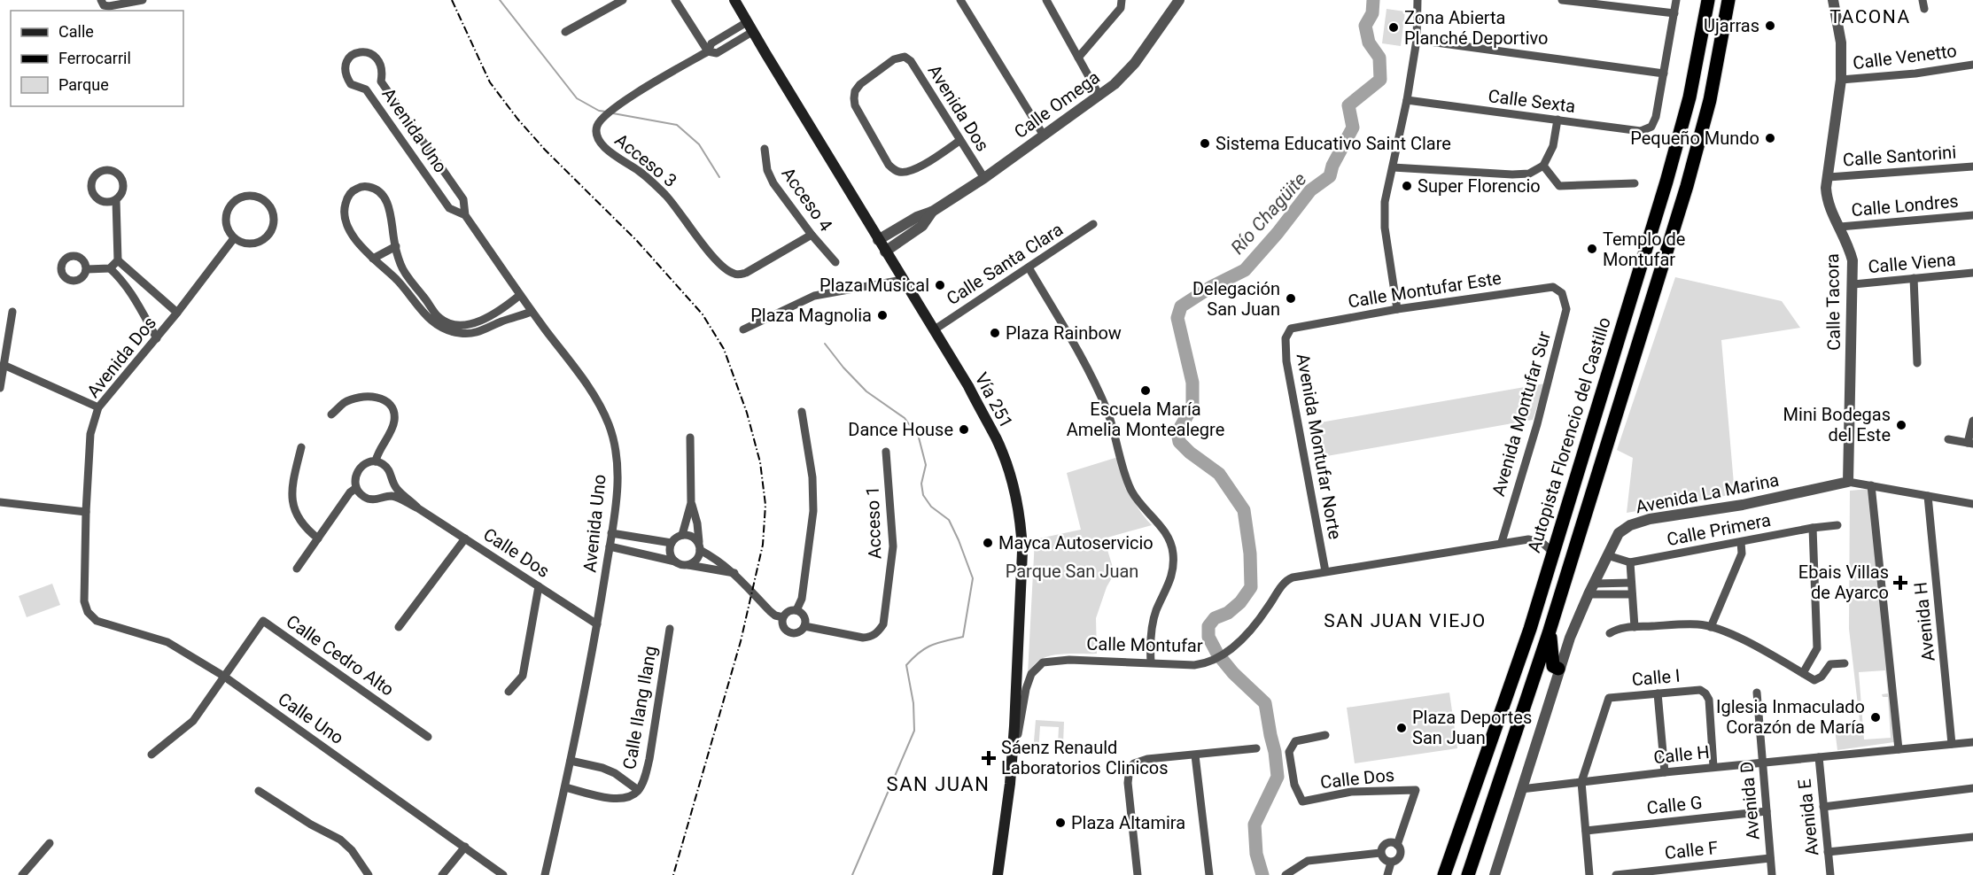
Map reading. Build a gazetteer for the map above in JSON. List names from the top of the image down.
{
  "streets": {
    "highway": ["Autopista Florencio del Castillo"],
    "main road": ["Vía 251"],
    "street": [
      "Calle Venetto",
      "Calle Sexta",
      "Calle Omega",
      "Avenida Dos",
      "Avenida Uno",
      "Calle Santorini",
      "Acceso 3",
      "Acceso 4",
      "Calle Londres",
      "Calle Viena",
      "Calle Santa Clara",
      "Calle Montufar Este",
      "Calle Tacora",
      "Avenida Montufar Sur",
      "Avenida Montufar Norte",
      "Avenida La Marina",
      "Acceso 1",
      "Calle Primera",
      "Calle Dos",
      "Avenida H",
      "Calle Montufar",
      "Calle Cedro Alto",
      "Calle I",
      "Calle Ilang Ilang",
      "Calle Uno",
      "Calle H",
      "Avenida D",
      "Calle G",
      "Avenida E",
      "Calle F"
    ]
  },
  "crossings": [
    ["Calle Venetto", "Calle Tacora"],
    ["Calle Omega", "Avenida Dos"],
    ["Calle Omega", "Vía 251"],
    ["Avenida Dos", "Calle Uno"],
    ["Avenida Uno", "Calle Dos"],
    ["Avenida Uno", "Calle Ilang Ilang"],
    ["Calle Santorini", "Calle Tacora"],
    ["Acceso 3", "Acceso 4"],
    ["Calle Londres", "Calle Tacora"],
    ["Calle Viena", "Calle Tacora"],
    ["Calle Santa Clara", "Vía 251"],
    ["Calle Montufar Este", "Avenida Montufar Sur"],
    ["Calle Montufar Este", "Avenida Montufar Norte"],
    ["Calle Tacora", "Avenida La Marina"],
    ["Vía 251", "Calle Montufar"],
    ["Avenida Montufar Sur", "Calle Montufar"],
    ["Autopista Florencio del Castillo", "Calle Montufar"],
    ["Avenida Montufar Norte", "Calle Montufar"],
    ["Avenida La Marina", "Calle Primera"],
    ["Avenida La Marina", "Calle H"],
    ["Avenida H", "Calle H"],
    ["Calle Cedro Alto", "Calle Uno"],
    ["Calle I", "Calle H"],
    ["Calle H", "Avenida D"],
    ["Calle H", "Avenida E"],
    ["Avenida D", "Calle G"],
    ["Avenida D", "Calle F"]
  ],
  "districts": ["TACONA", "SAN JUAN VIEJO", "SAN JUAN"],
  "water": ["Río Chagüite"],
  "parks": ["Parque San Juan"],
  "places": {
    "other": [
      "Ujarras",
      "Zona Abierta Planché Deportivo",
      "Pequeño Mundo",
      "Sistema Educativo Saint Clare",
      "Super Florencio",
      "Templo de Montufar",
      "Plaza Musical",
      "Delegación San Juan",
      "Plaza Magnolia",
      "Plaza Rainbow",
      "Escuela María Amelia Montealegre",
      "Mini Bodegas del Este",
      "Dance House",
      "Mayca Autoservicio",
      "Iglesia Inmaculado Corazón de María",
      "Plaza Deportes San Juan",
      "Plaza Altamira"
    ],
    "health": ["Ebais Villas de Ayarco", "Sáenz Renauld Laboratorios Clinicos"]
  },
  "legend": ["Calle", "Ferrocarril", "Parque"]
}
